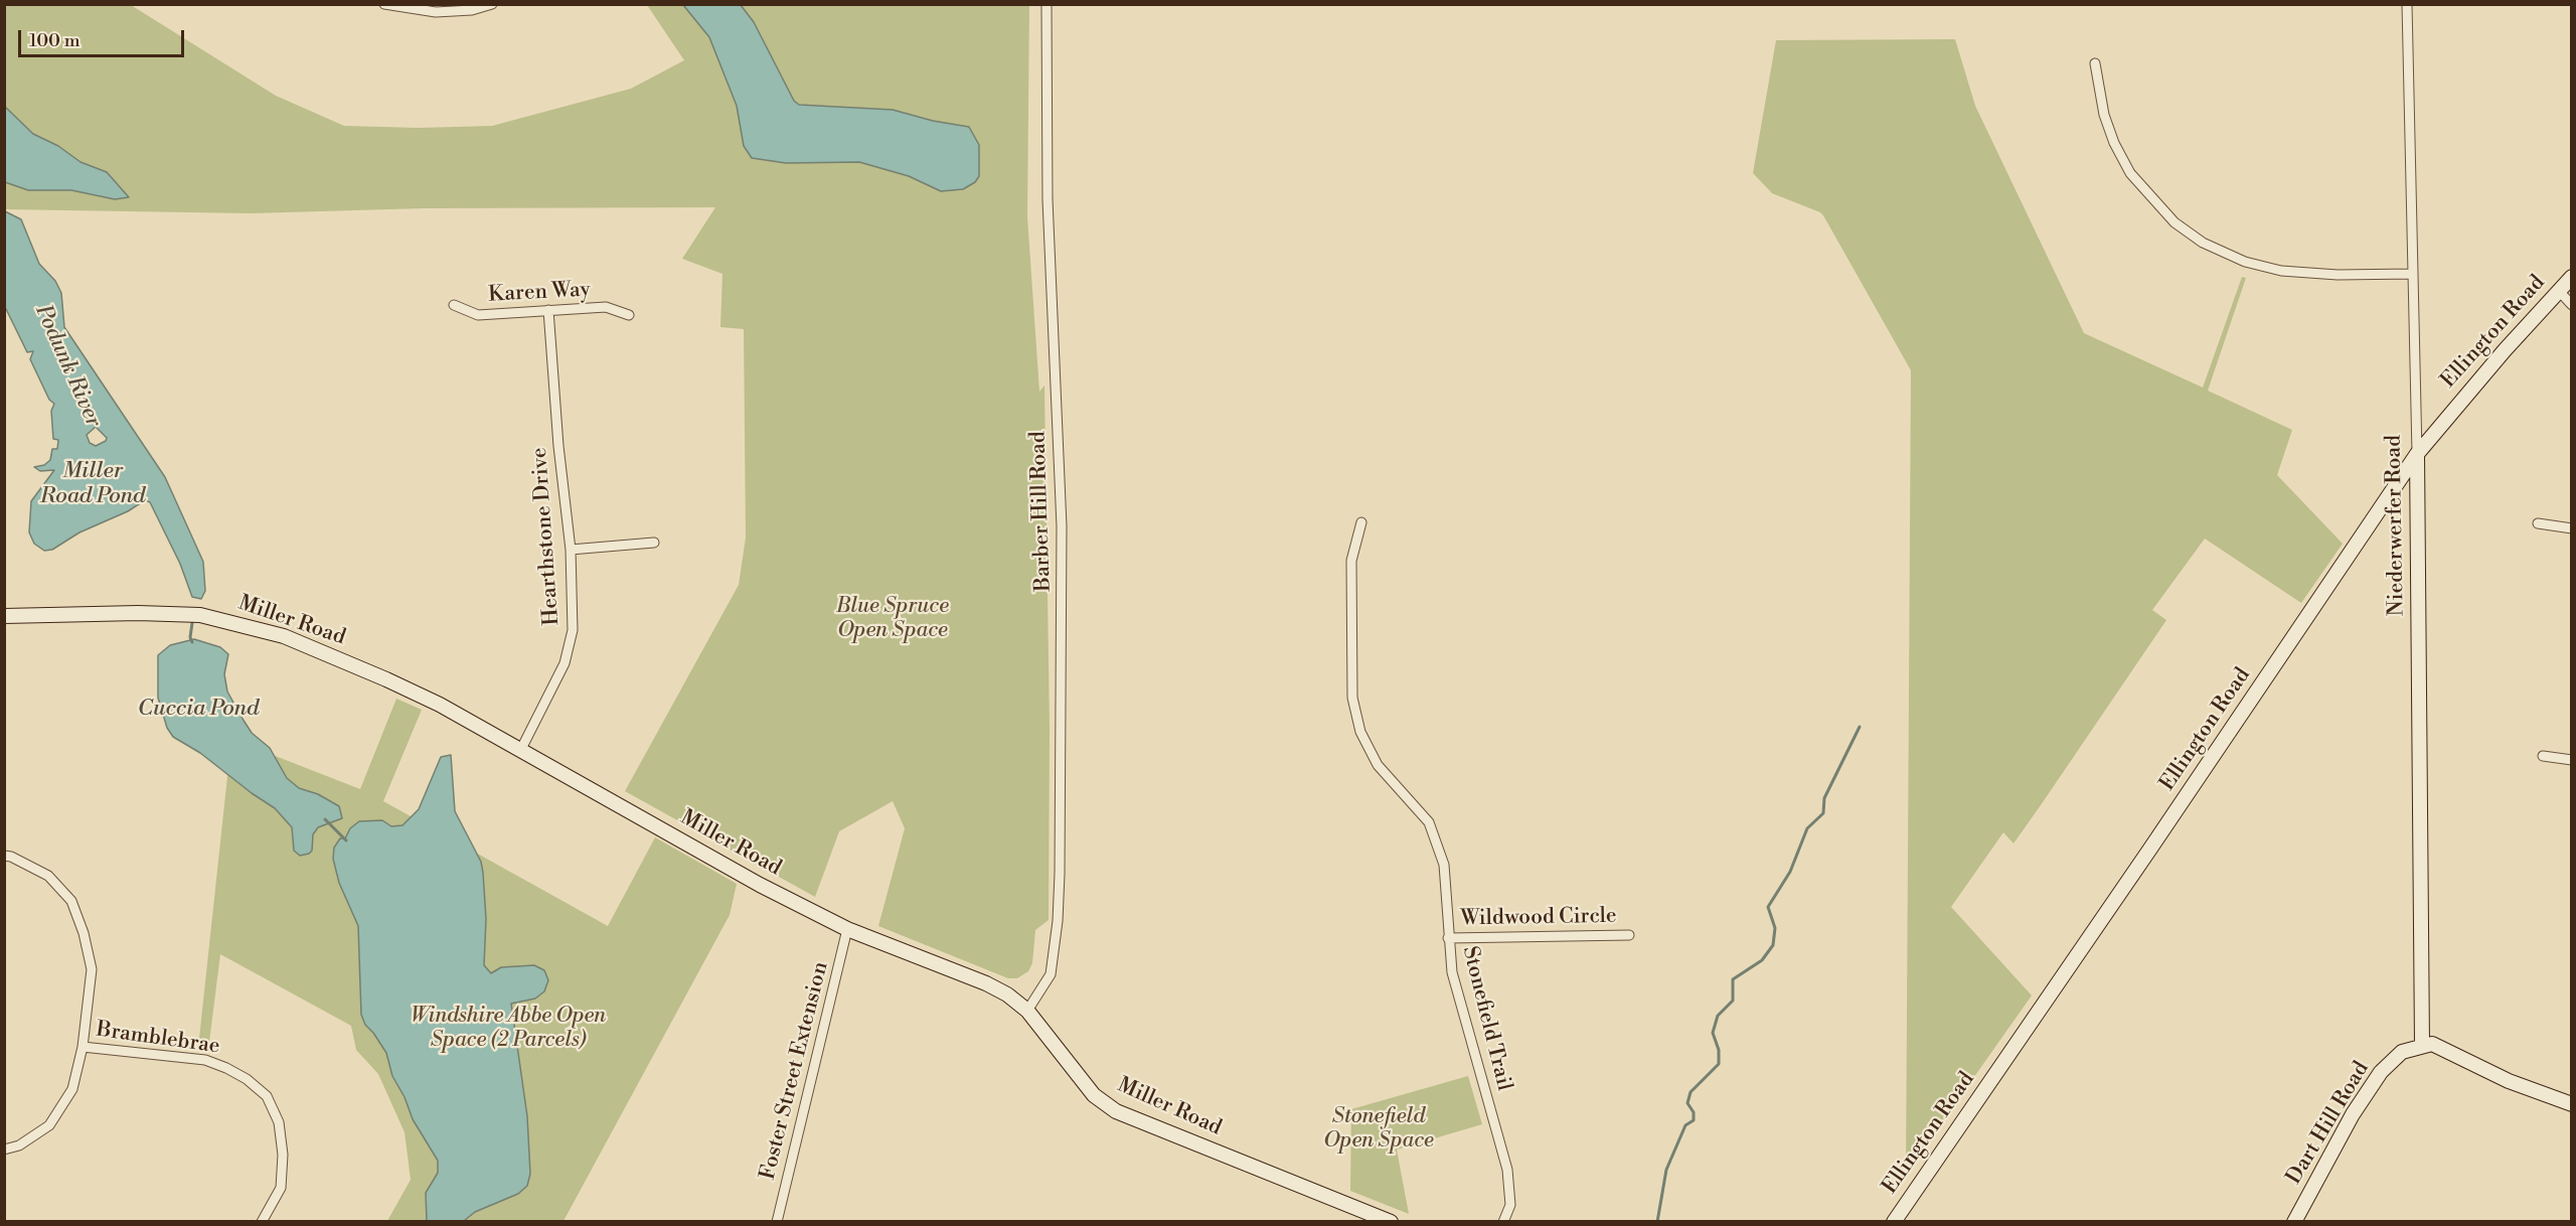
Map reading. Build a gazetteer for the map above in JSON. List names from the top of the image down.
{
  "streets": {
    "street": [
      "Karen Way",
      "Ellington Road",
      "Barber Hill Road",
      "Niederwerfer Road",
      "Hearthstone Drive",
      "Miller Road",
      "Wildwood Circle",
      "Stonefield Trail",
      "Bramblebrae",
      "Foster Street Extension",
      "Dart Hill Road"
    ]
  },
  "crossings": [
    ["Karen Way", "Hearthstone Drive"],
    ["Ellington Road", "Niederwerfer Road"],
    ["Barber Hill Road", "Miller Road"],
    ["Niederwerfer Road", "Dart Hill Road"],
    ["Hearthstone Drive", "Miller Road"],
    ["Miller Road", "Foster Street Extension"],
    ["Wildwood Circle", "Stonefield Trail"]
  ],
  "water": ["Podunk River", "Miller Road Pond", "Cuccia Pond"],
  "parks": ["Blue Spruce Open Space", "Windshire Abbe Open Space (2 Parcels)", "Stonefield Open Space"],
  "scale_bar": "100 m"
}
